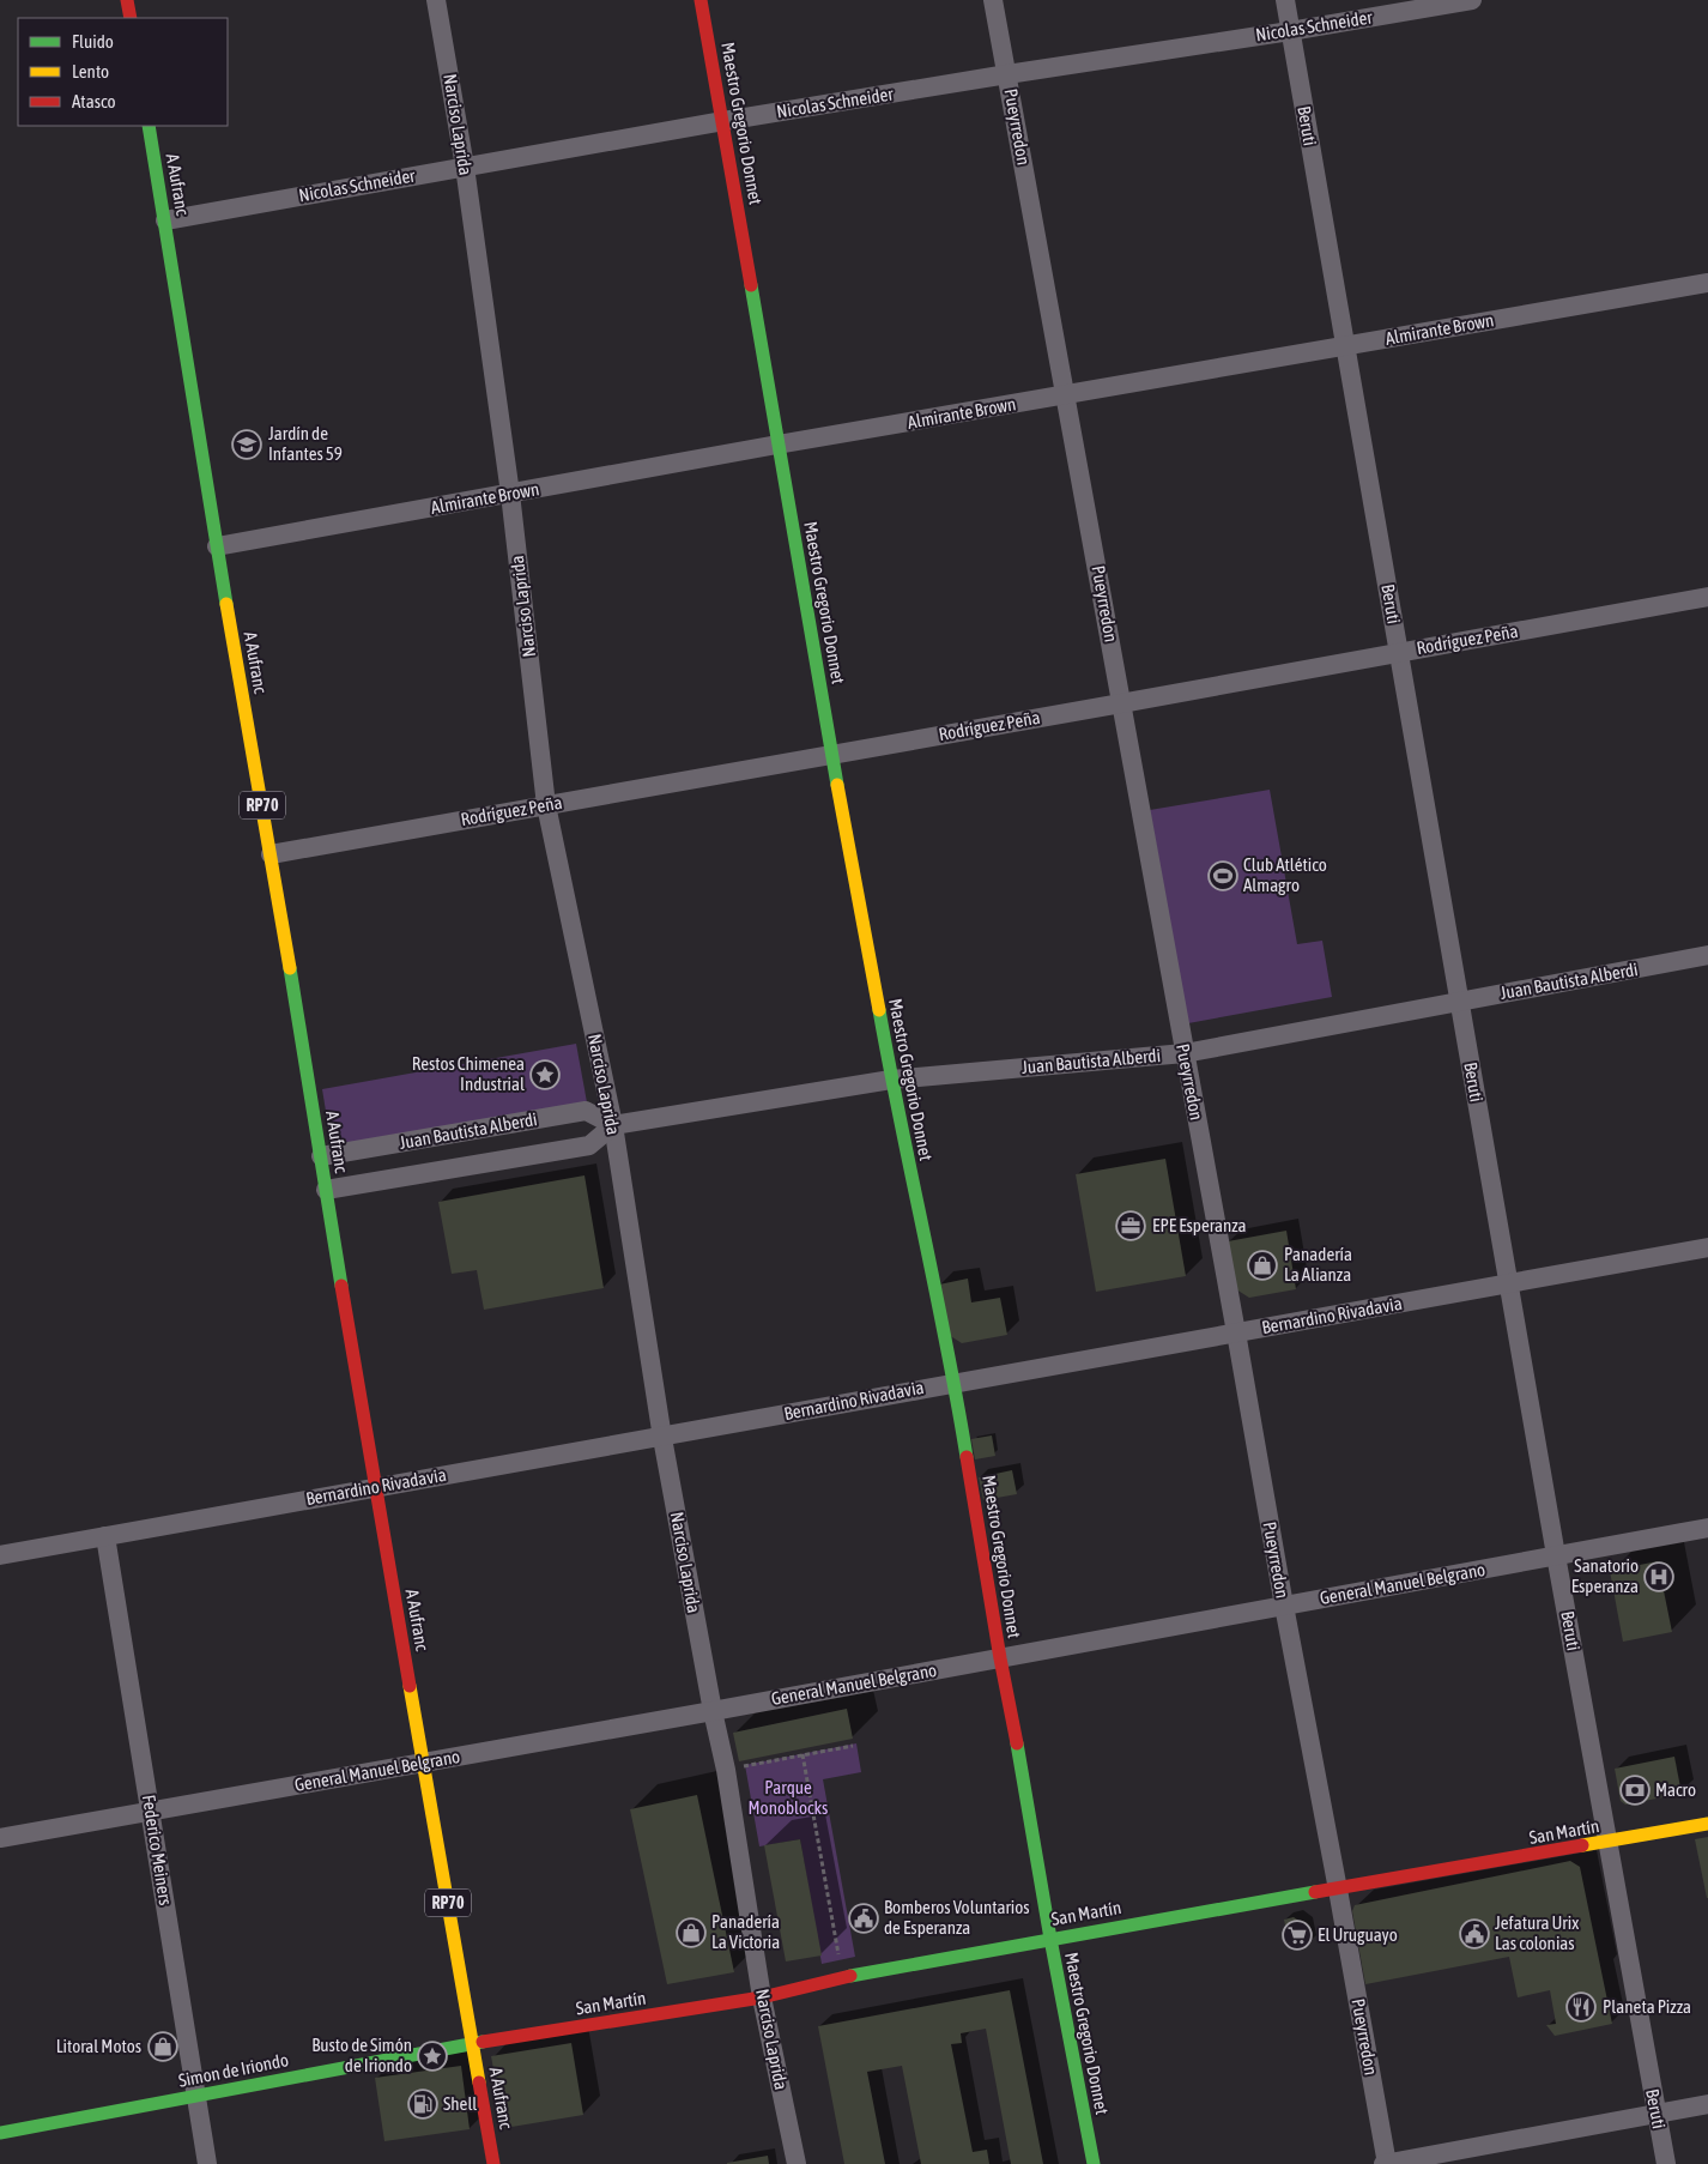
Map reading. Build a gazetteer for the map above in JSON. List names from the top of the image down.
{
  "streets": {
    "main road": [
      "Maestro Gregorio Donnet",
      "A Aufranc",
      "RP70",
      "San Martín",
      "Simon de Iriondo"
    ],
    "street": [
      "Nicolas Schneider",
      "Narciso Laprida",
      "Beruti",
      "Pueyrredon",
      "Almirante Brown",
      "Rodríguez Peña",
      "Juan Bautista Alberdi",
      "Bernardino Rivadavia",
      "General Manuel Belgrano",
      "Federico Meiners"
    ]
  },
  "crossings": [
    ["Nicolas Schneider", "Maestro Gregorio Donnet"],
    ["Nicolas Schneider", "Narciso Laprida"],
    ["Nicolas Schneider", "Beruti"],
    ["Nicolas Schneider", "Pueyrredon"],
    ["Nicolas Schneider", "A Aufranc"],
    ["Maestro Gregorio Donnet", "Almirante Brown"],
    ["Maestro Gregorio Donnet", "Rodríguez Peña"],
    ["Maestro Gregorio Donnet", "Juan Bautista Alberdi"],
    ["Maestro Gregorio Donnet", "Bernardino Rivadavia"],
    ["Maestro Gregorio Donnet", "General Manuel Belgrano"],
    ["Maestro Gregorio Donnet", "San Martín"],
    ["Narciso Laprida", "Almirante Brown"],
    ["Narciso Laprida", "Rodríguez Peña"],
    ["Narciso Laprida", "Juan Bautista Alberdi"],
    ["Narciso Laprida", "Bernardino Rivadavia"],
    ["Narciso Laprida", "General Manuel Belgrano"],
    ["Narciso Laprida", "San Martín"],
    ["Beruti", "Almirante Brown"],
    ["Beruti", "Rodríguez Peña"],
    ["Beruti", "Juan Bautista Alberdi"],
    ["Beruti", "Bernardino Rivadavia"],
    ["Beruti", "General Manuel Belgrano"],
    ["Beruti", "San Martín"],
    ["Pueyrredon", "Almirante Brown"],
    ["Pueyrredon", "Rodríguez Peña"],
    ["Pueyrredon", "Juan Bautista Alberdi"],
    ["Pueyrredon", "Bernardino Rivadavia"],
    ["Pueyrredon", "General Manuel Belgrano"],
    ["Pueyrredon", "San Martín"],
    ["A Aufranc", "Almirante Brown"],
    ["A Aufranc", "Rodríguez Peña"],
    ["A Aufranc", "Juan Bautista Alberdi"],
    ["A Aufranc", "Bernardino Rivadavia"],
    ["A Aufranc", "General Manuel Belgrano"],
    ["A Aufranc", "San Martín"],
    ["A Aufranc", "Simon de Iriondo"],
    ["Bernardino Rivadavia", "Federico Meiners"],
    ["General Manuel Belgrano", "Federico Meiners"],
    ["San Martín", "Simon de Iriondo"],
    ["Federico Meiners", "Simon de Iriondo"]
  ],
  "parks": ["Parque Monoblocks"],
  "places": {
    "school or university": ["Jardín de Infantes 59"],
    "sports": ["Club Atlético Almagro"],
    "place": ["Restos Chimenea Industrial", "Busto de Simón de Iriondo"],
    "office": ["EPE Esperanza"],
    "shop": ["Panadería La Alianza", "Panadería La Victoria", "Litoral Motos"],
    "hospital": ["Sanatorio Esperanza"],
    "bank": ["Macro"],
    "public building": ["Bomberos Voluntarios de Esperanza", "Jefatura Urix Las colonias"],
    "supermarket": ["El Uruguayo"],
    "restaurant": ["Planeta Pizza"],
    "fuel station": ["Shell"]
  },
  "legend": ["Fluido", "Lento", "Atasco"]
}
